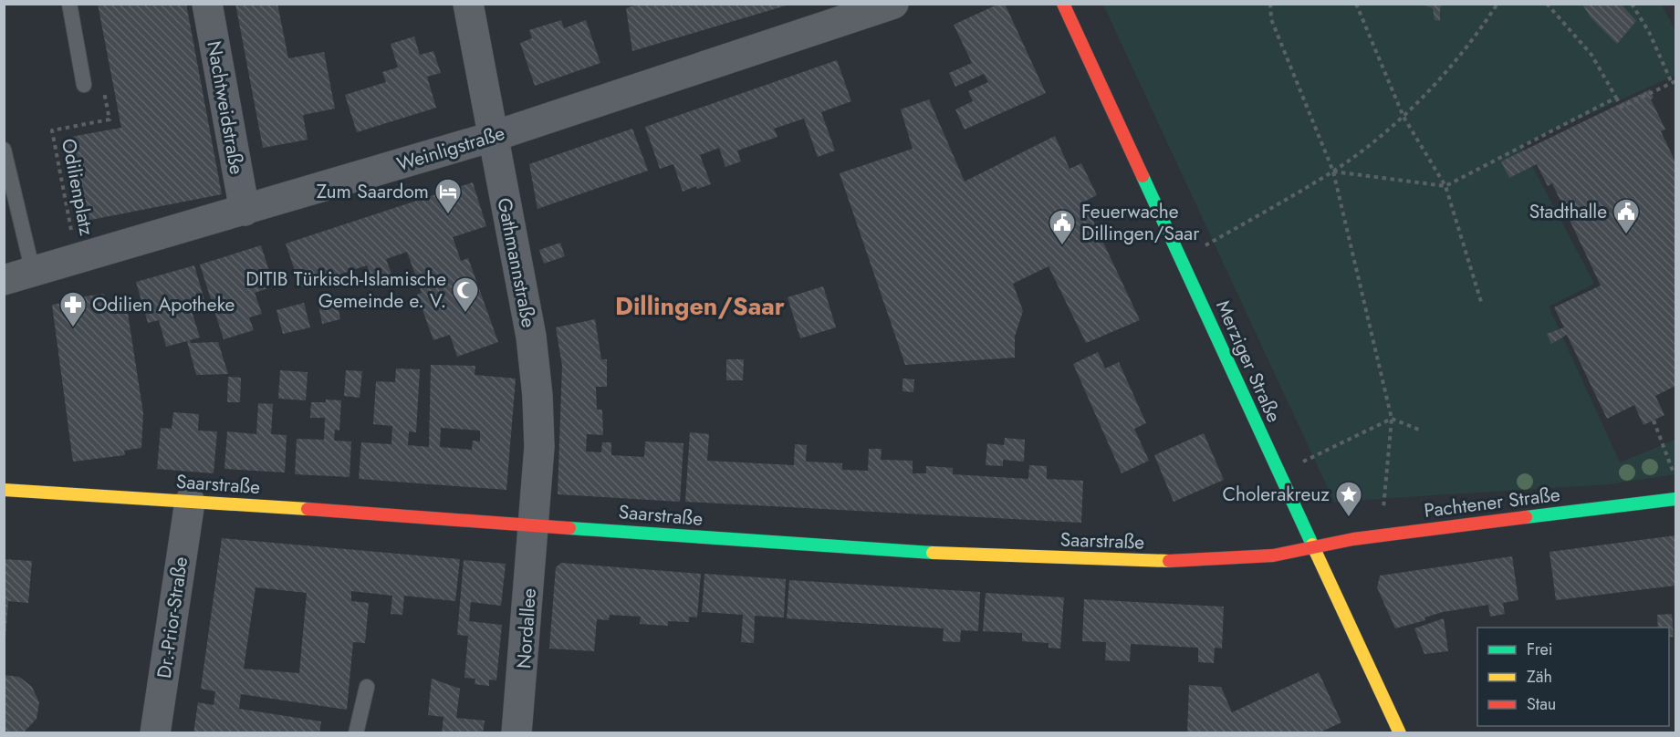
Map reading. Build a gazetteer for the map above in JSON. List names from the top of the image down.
{
  "streets": {
    "street": [
      "Nachtweidstraße",
      "Weinligstraße",
      "Gathmannstraße",
      "Merziger Straße",
      "Saarstraße",
      "Pachtener Straße",
      "Dr.-Prior-Straße",
      "Nordallee"
    ],
    "path": ["Odilienplatz"]
  },
  "crossings": [
    ["Nachtweidstraße", "Weinligstraße"],
    ["Weinligstraße", "Odilienplatz"],
    ["Weinligstraße", "Gathmannstraße"],
    ["Gathmannstraße", "Saarstraße"],
    ["Gathmannstraße", "Nordallee"],
    ["Merziger Straße", "Saarstraße"],
    ["Merziger Straße", "Pachtener Straße"],
    ["Saarstraße", "Pachtener Straße"],
    ["Saarstraße", "Dr.-Prior-Straße"],
    ["Saarstraße", "Nordallee"]
  ],
  "districts": ["Dillingen/Saar"],
  "places": {
    "hotel": ["Zum Saardom"],
    "public building": ["Stadthalle", "Feuerwache Dillingen/Saar"],
    "mosque": ["DITIB Türkisch-Islamische Gemeinde e. V."],
    "pharmacy": ["Odilien Apotheke"],
    "place": ["Cholerakreuz"]
  },
  "legend": ["Frei", "Zäh", "Stau"]
}
